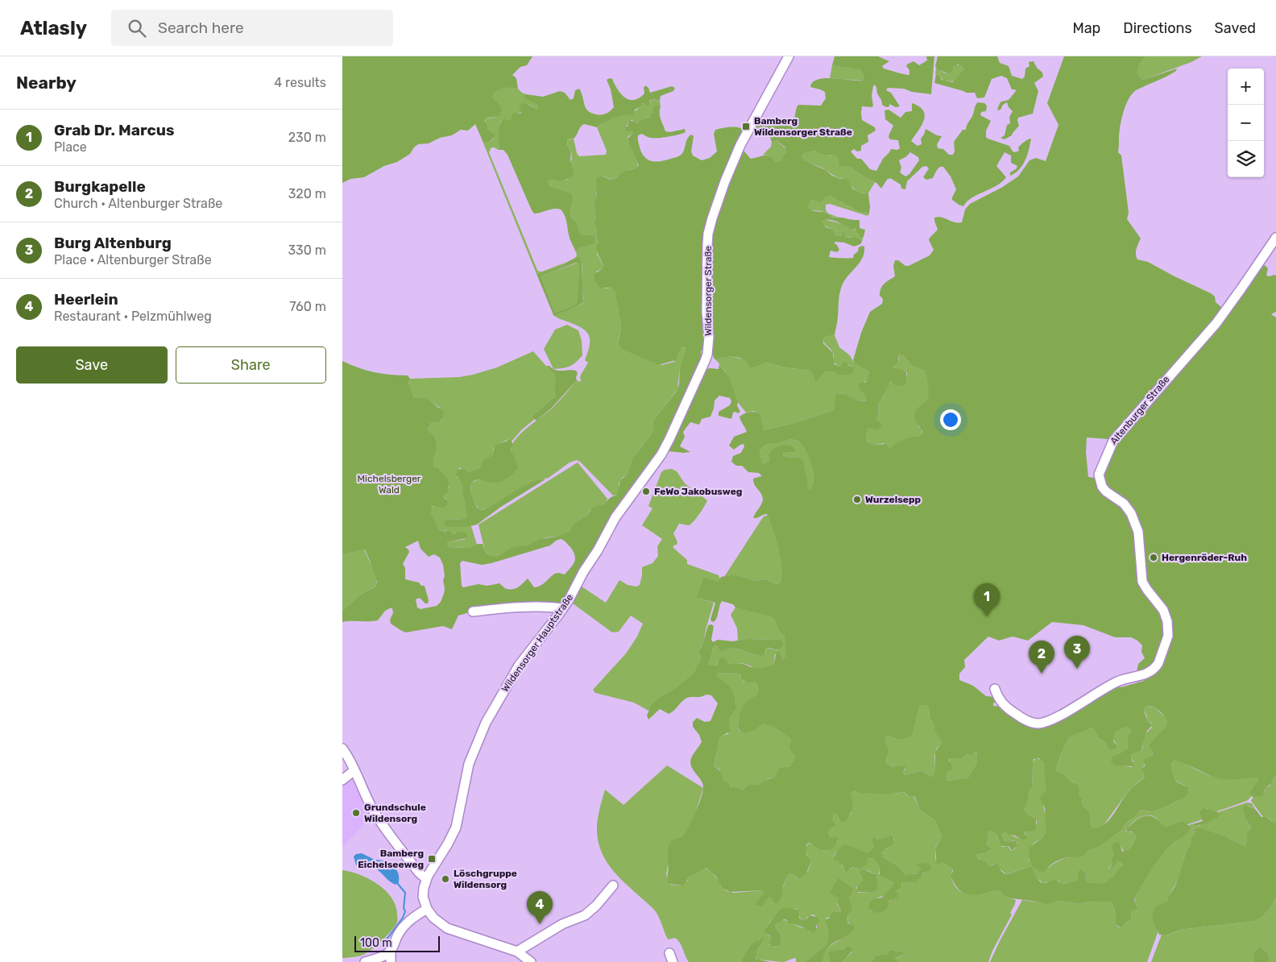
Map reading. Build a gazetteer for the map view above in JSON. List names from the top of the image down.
{
  "streets": {
    "street": ["Wildensorger Straße", "Altenburger Straße", "Wildensorger Hauptstraße"]
  },
  "crossings": [
    ["Wildensorger Straße", "Wildensorger Hauptstraße"]
  ],
  "parks": ["Michelsberger Wald"],
  "places": {
    "transit": ["Bamberg Wildensorger Straße", "Bamberg Eichelseeweg"],
    "other": [
      "FeWo Jakobusweg",
      "Wurzelsepp",
      "Hergenröder-Ruh",
      "Grundschule Wildensorg",
      "Löschgruppe Wildensorg"
    ]
  },
  "scale_bar": "100 m",
  "page": {
    "header": "Atlasly",
    "search": "Search here",
    "nav": ["Map", "Directions", "Saved"],
    "heading": ["Nearby", "4 results"],
    "map_buttons": ["+", "−"],
    "list": [
      {
        "mark": "1",
        "name": "Grab Dr. Marcus",
        "note": "Place",
        "value": "230 m"
      },
      {
        "mark": "2",
        "name": "Burgkapelle",
        "note": "Church · Altenburger Straße",
        "value": "320 m"
      },
      {
        "mark": "3",
        "name": "Burg Altenburg",
        "note": "Place · Altenburger Straße",
        "value": "330 m"
      },
      {
        "mark": "4",
        "name": "Heerlein",
        "note": "Restaurant · Pelzmühlweg",
        "value": "760 m"
      }
    ],
    "buttons": ["Save", "Share"],
    "pins": [
      "1",
      "3",
      "2",
      "4"
    ],
    "scale": "100 m"
  }
}
